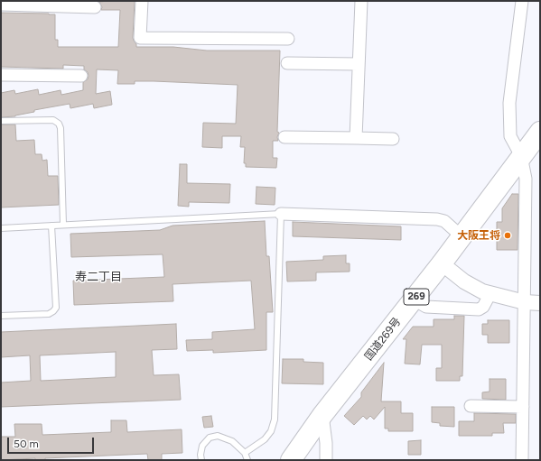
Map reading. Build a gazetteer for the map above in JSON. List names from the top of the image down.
{
  "streets": {
    "highway": ["269", "国道269号"]
  },
  "districts": ["寿二丁目"],
  "places": ["大阪王将"],
  "scale_bar": "50 m"
}
